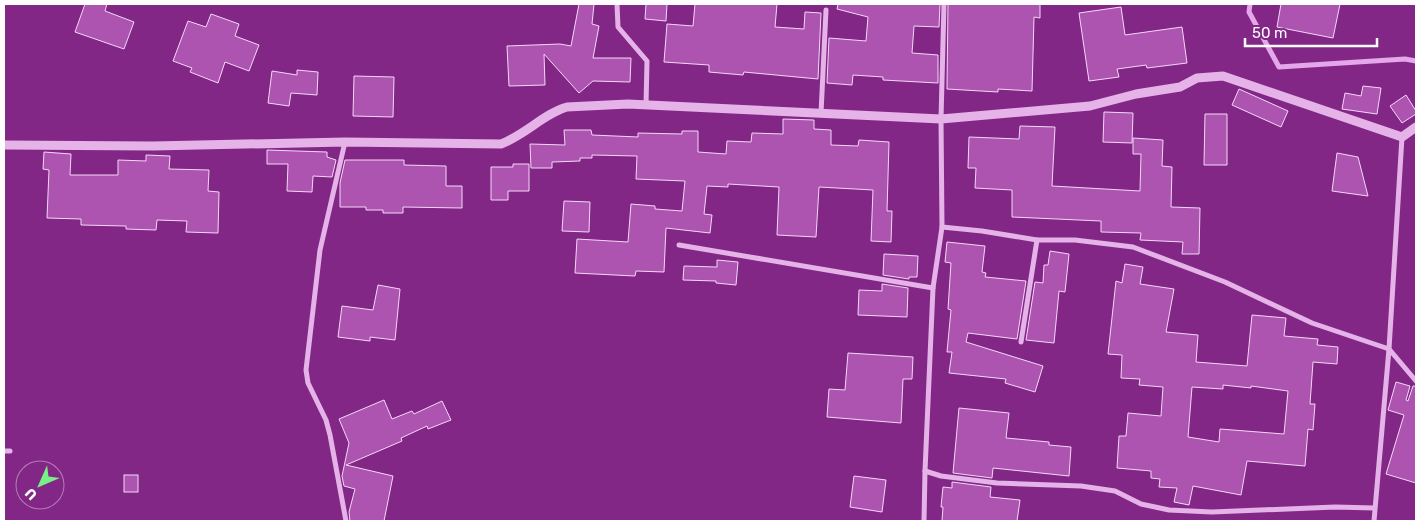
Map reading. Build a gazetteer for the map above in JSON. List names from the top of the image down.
{
  "scale_bar": "50 m",
  "north": "bottom left"
}
